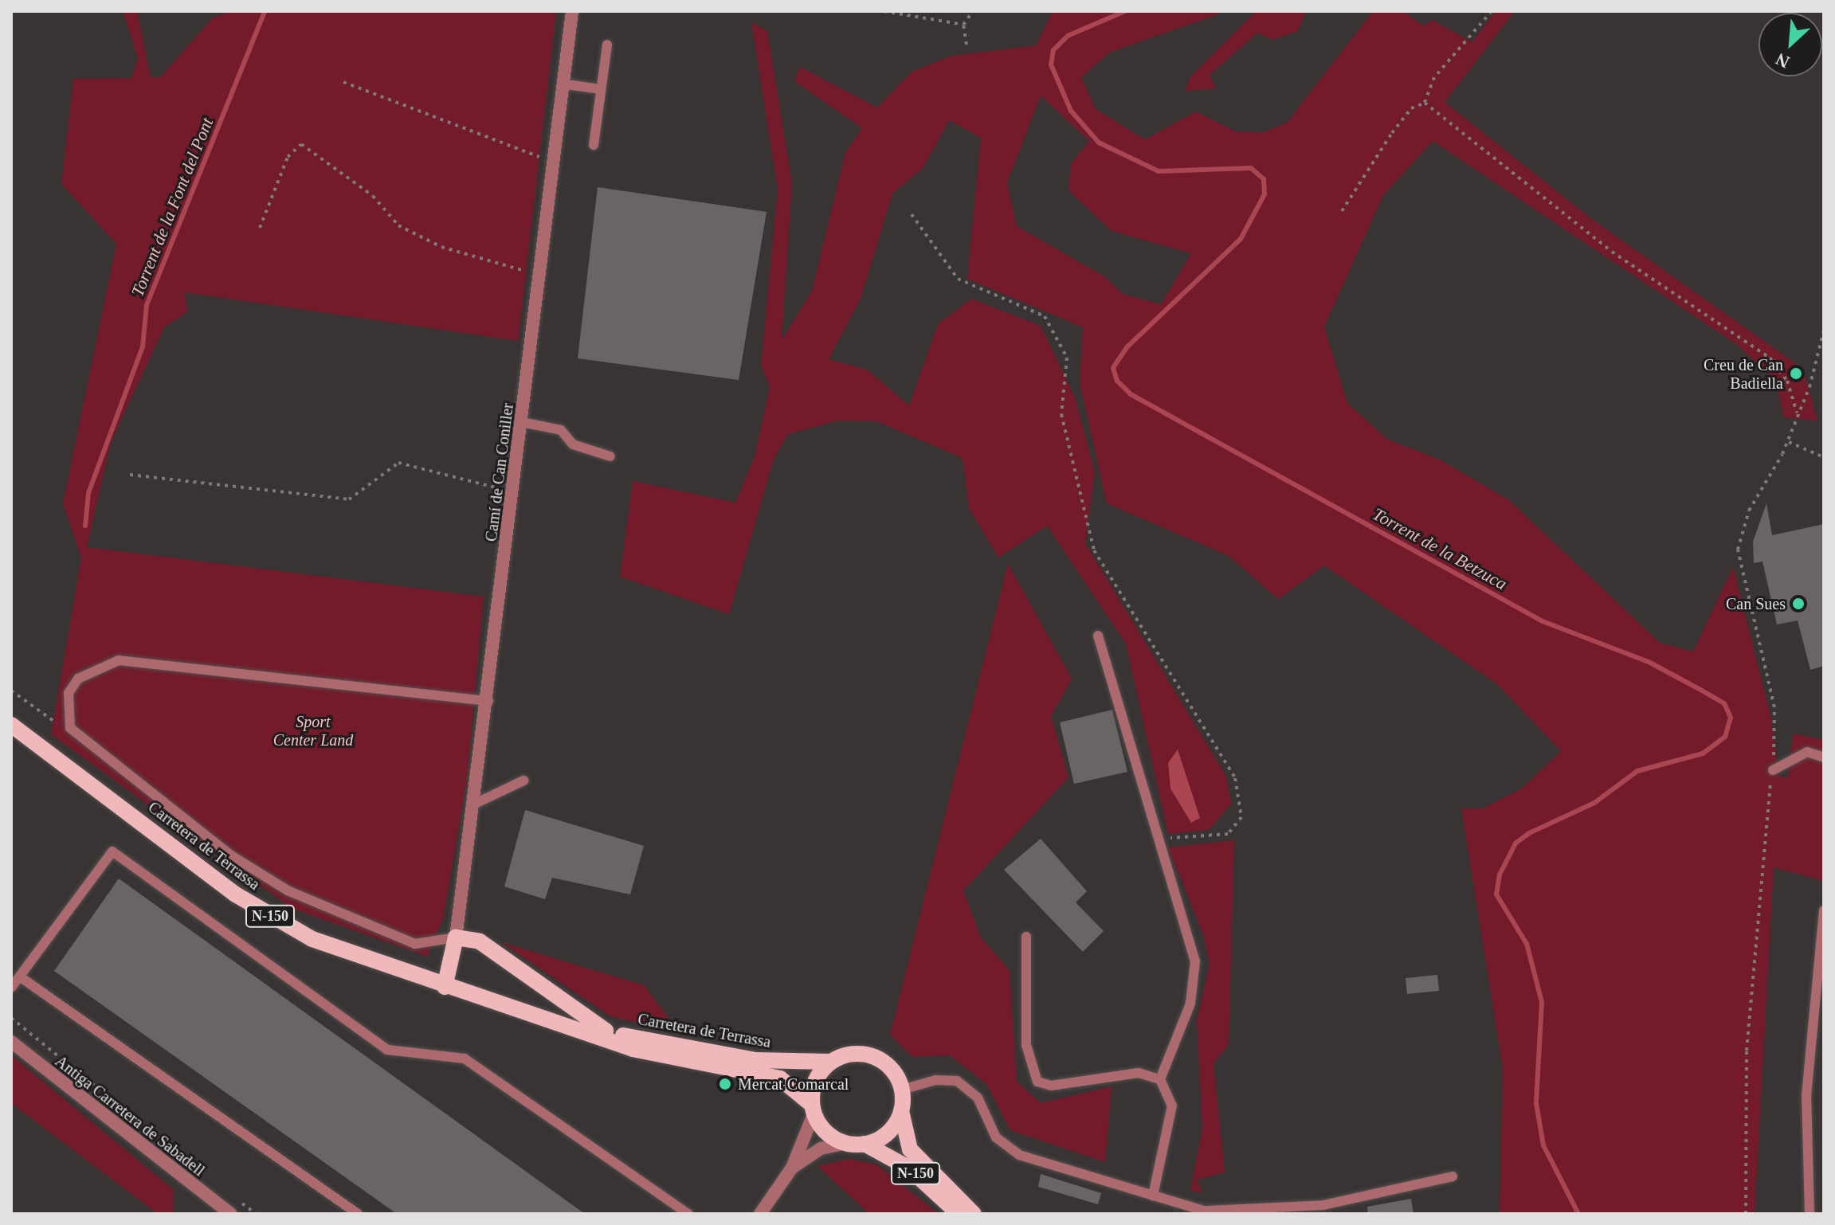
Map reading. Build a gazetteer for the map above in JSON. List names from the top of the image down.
{
  "streets": {
    "main road": ["Carretera de Terrassa", "N-150"],
    "street": ["Camí de Can Coniller", "Antiga Carretera de Sabadell"]
  },
  "crossings": [
    ["Carretera de Terrassa", "N-150"]
  ],
  "water": ["Torrent de la Font del Pont", "Torrent de la Betzuca"],
  "parks": ["Sport Center Land"],
  "places": ["Creu de Can Badiella", "Can Sues", "Mercat Comarcal"],
  "north": "bottom left"
}
